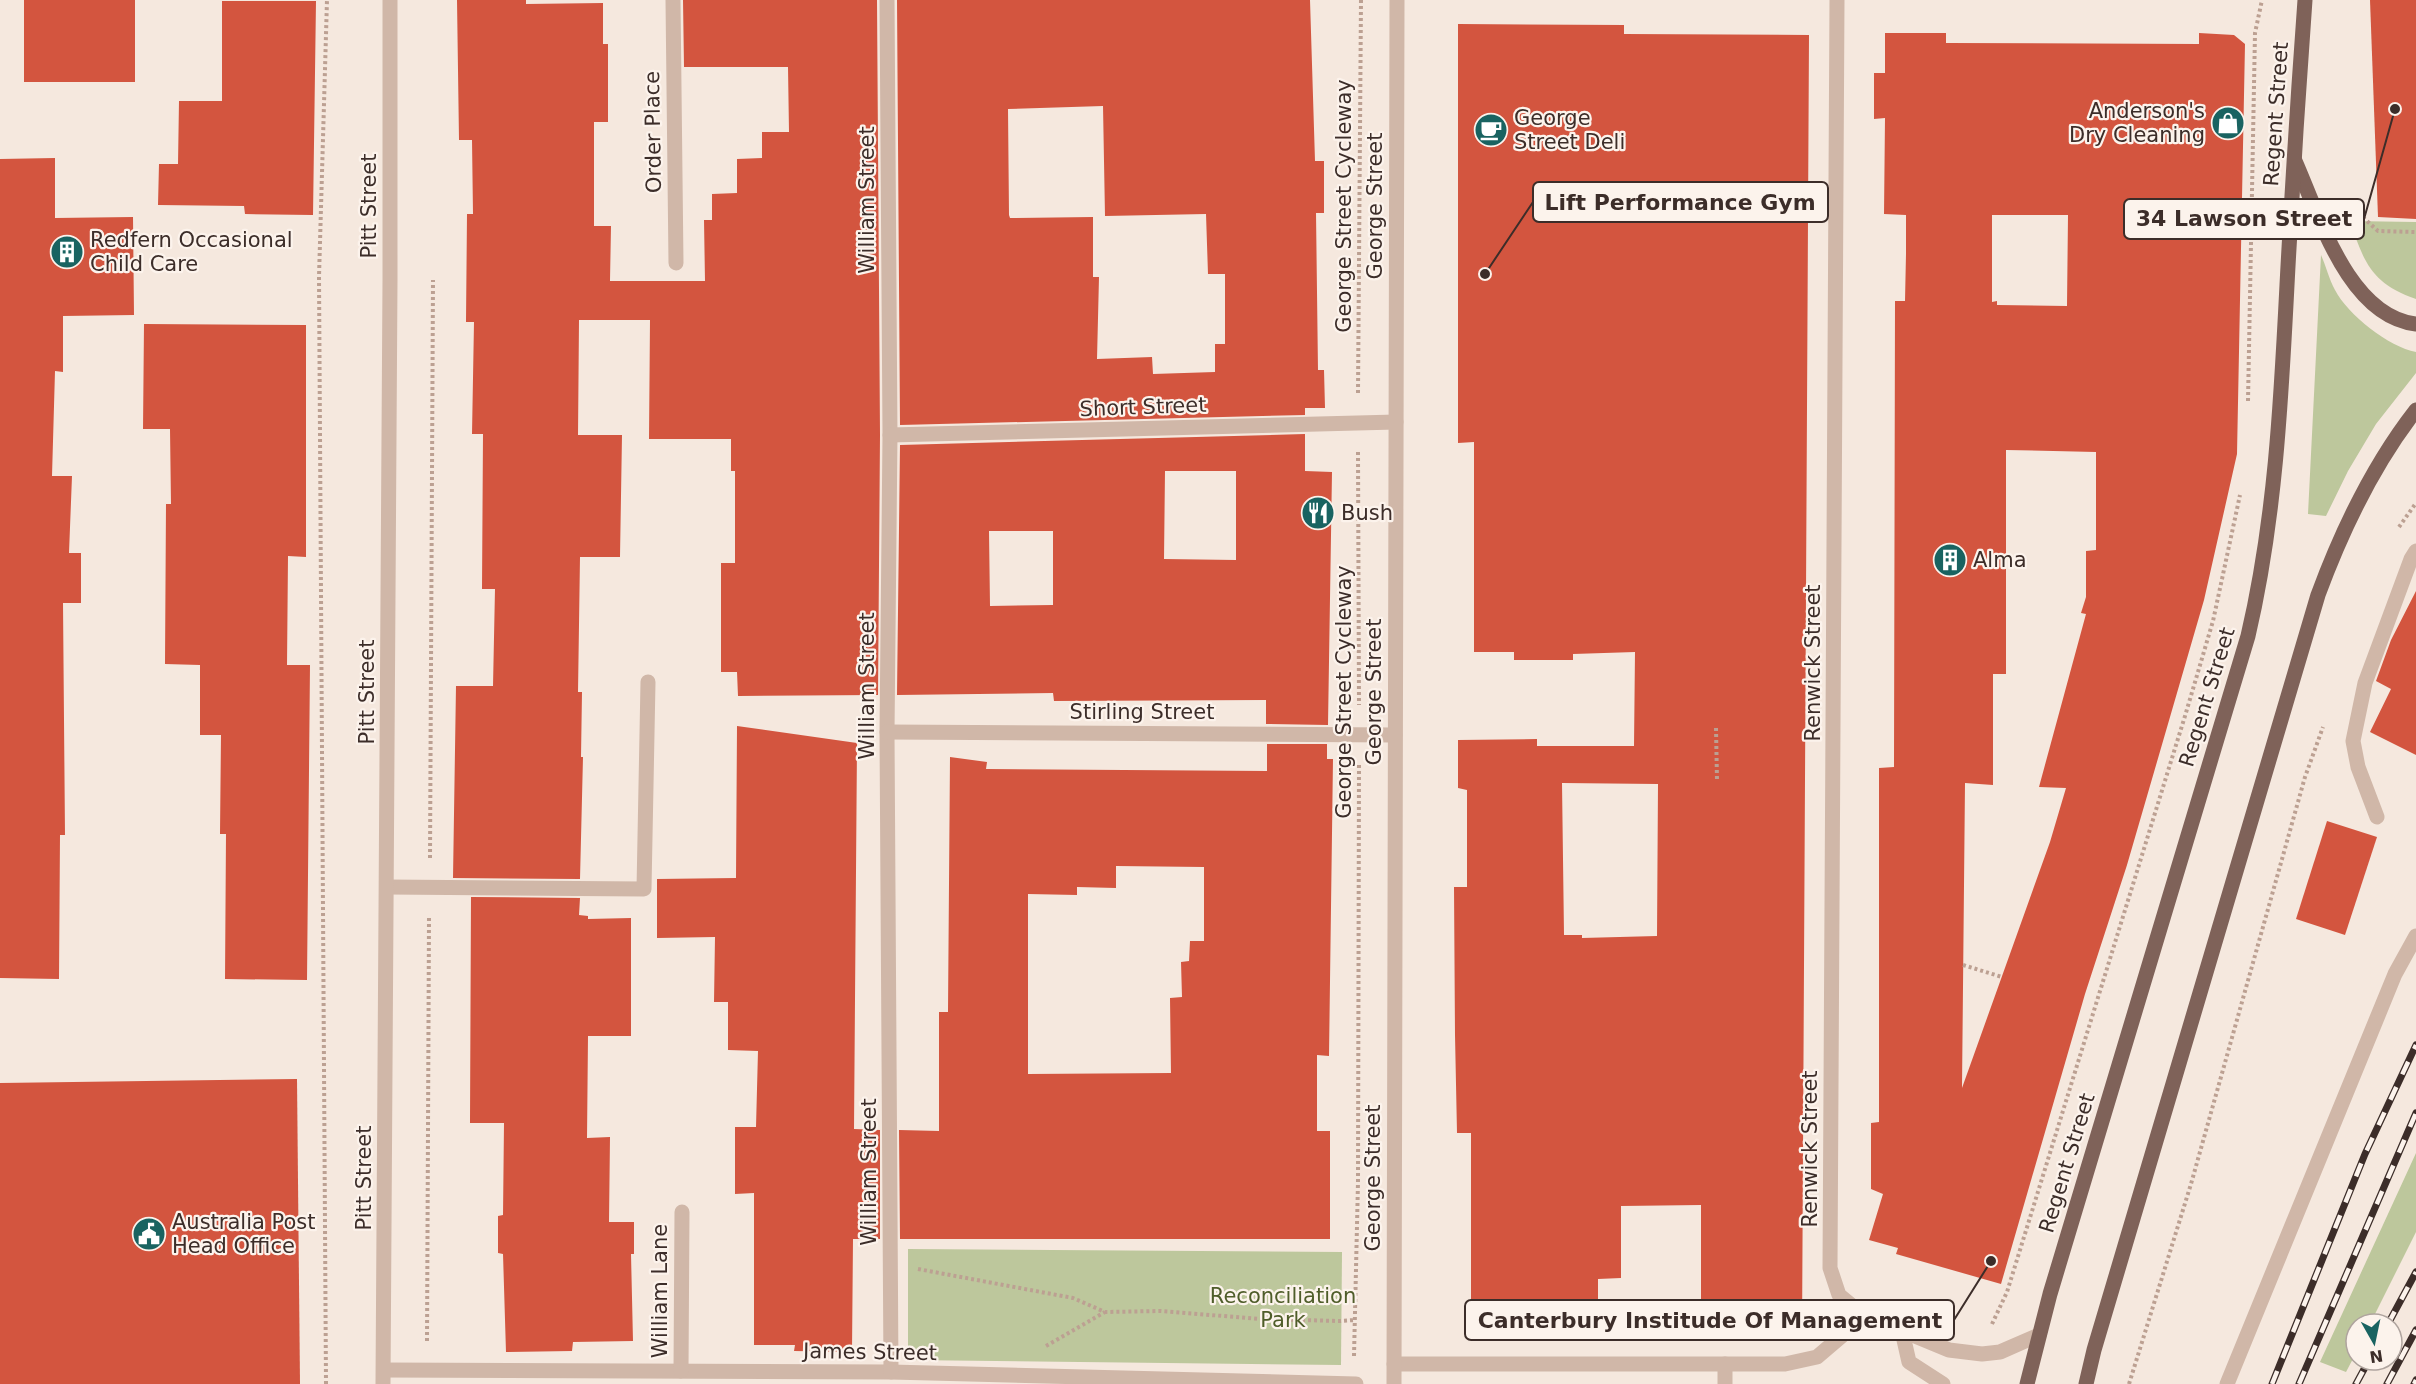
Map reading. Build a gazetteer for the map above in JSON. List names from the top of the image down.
{
  "streets": {
    "main road": ["Regent Street"],
    "street": [
      "Order Place",
      "William Street",
      "Pitt Street",
      "George Street",
      "Short Street",
      "Renwick Street",
      "Stirling Street",
      "William Lane",
      "James Street"
    ],
    "path": ["George Street Cycleway"]
  },
  "crossings": [
    ["William Street", "Short Street"],
    ["William Street", "Stirling Street"],
    ["William Street", "James Street"],
    ["Pitt Street", "James Street"],
    ["George Street Cycleway", "Short Street"],
    ["George Street Cycleway", "Stirling Street"],
    ["George Street Cycleway", "James Street"],
    ["George Street", "Short Street"],
    ["George Street", "Stirling Street"],
    ["William Lane", "James Street"]
  ],
  "parks": ["Reconciliation Park"],
  "places": {
    "other": ["34 Lawson Street", "Lift Performance Gym", "Canterbury Institude Of Management"],
    "shop": ["Anderson's Dry Cleaning"],
    "cafe": ["George Street Deli"],
    "building": ["Redfern Occasional Child Care", "Alma"],
    "restaurant": ["Bush"],
    "public building": ["Australia Post Head Office"]
  },
  "north": "bottom"
}
